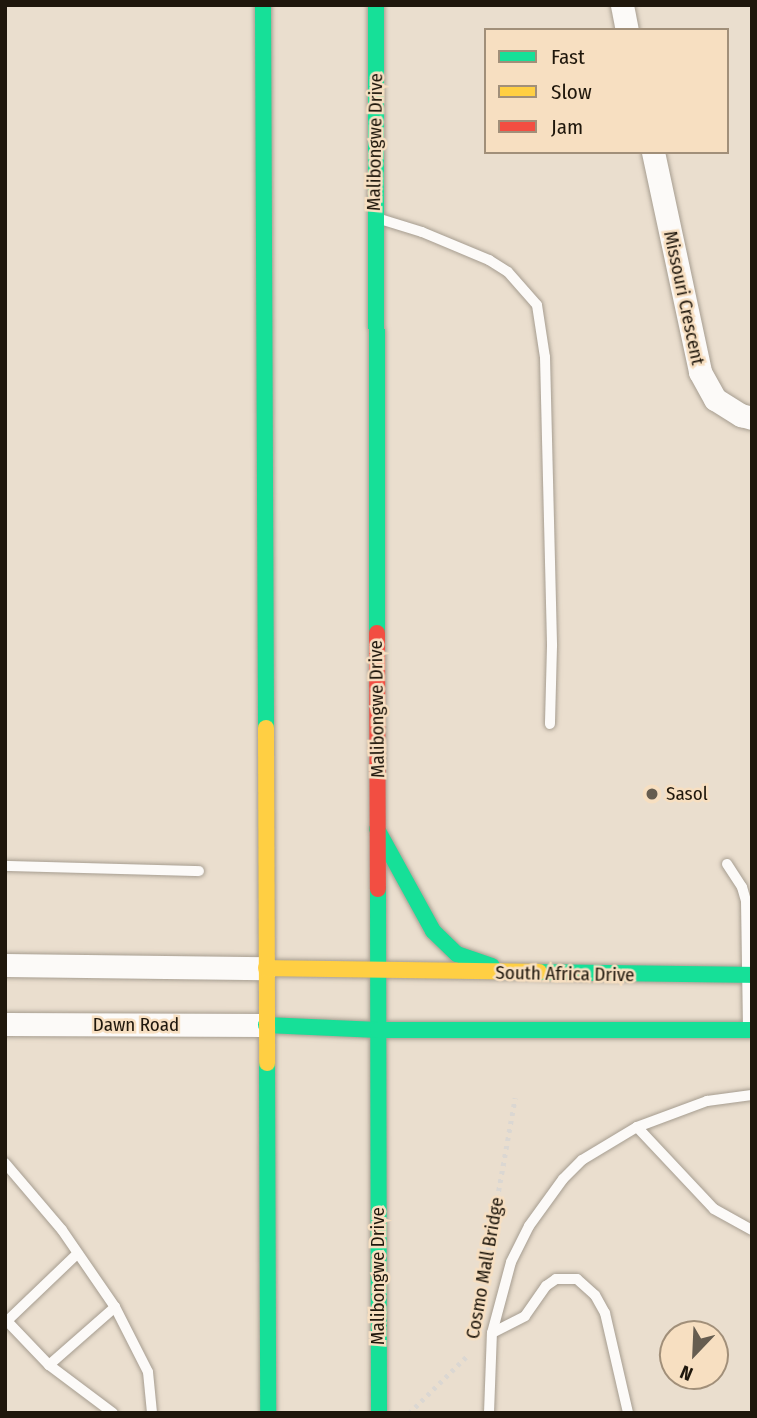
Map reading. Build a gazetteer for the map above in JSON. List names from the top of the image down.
{
  "streets": {
    "main road": ["Malibongwe Drive", "South Africa Drive"],
    "street": ["Missouri Crescent", "Dawn Road"],
    "path": ["Cosmo Mall Bridge"]
  },
  "crossings": [
    ["Malibongwe Drive", "South Africa Drive"]
  ],
  "places": ["Sasol"],
  "legend": ["Fast", "Slow", "Jam"],
  "north": "bottom left"
}
